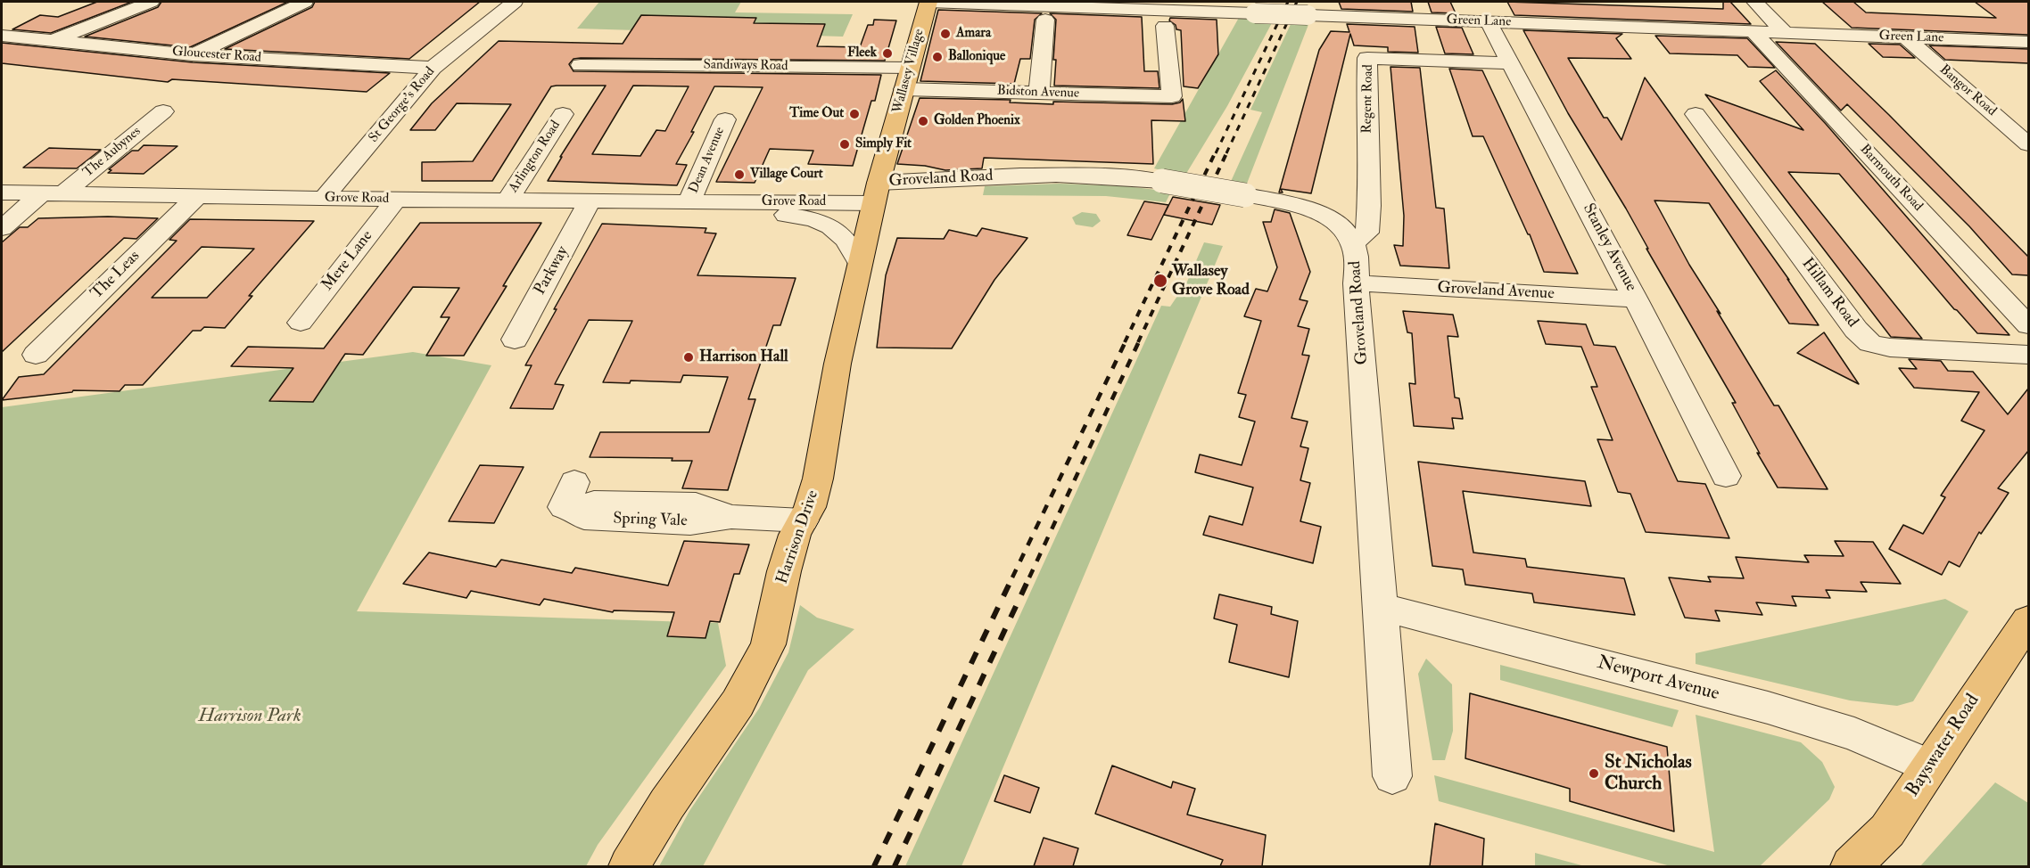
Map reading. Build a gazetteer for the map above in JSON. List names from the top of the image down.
{
  "streets": {
    "main road": ["Wallasey Village", "Harrison Drive", "Bayswater Road"],
    "street": [
      "Green Lane",
      "Gloucester Road",
      "Sandiways Road",
      "Bangor Road",
      "Bidston Avenue",
      "Regent Road",
      "St George's Road",
      "The Aubynes",
      "Arlington Road",
      "Dean Avenue",
      "Barmouth Road",
      "Groveland Road",
      "Grove Road",
      "Stanley Avenue",
      "Mere Lane",
      "Parkway",
      "The Leas",
      "Groveland Avenue",
      "Hillam Road",
      "Spring Vale",
      "Newport Avenue"
    ]
  },
  "crossings": [
    ["Green Lane", "Wallasey Village"],
    ["Green Lane", "Bangor Road"],
    ["Green Lane", "Barmouth Road"],
    ["Green Lane", "Stanley Avenue"],
    ["Gloucester Road", "St George's Road"],
    ["Sandiways Road", "Wallasey Village"],
    ["Wallasey Village", "Bidston Avenue"],
    ["Wallasey Village", "Groveland Road"],
    ["Wallasey Village", "Grove Road"],
    ["Wallasey Village", "Harrison Drive"],
    ["Regent Road", "Groveland Road"],
    ["Regent Road", "Stanley Avenue"],
    ["St George's Road", "Grove Road"],
    ["The Aubynes", "Grove Road"],
    ["Arlington Road", "Grove Road"],
    ["Dean Avenue", "Grove Road"],
    ["Groveland Road", "Grove Road"],
    ["Groveland Road", "Groveland Avenue"],
    ["Groveland Road", "Harrison Drive"],
    ["Groveland Road", "Newport Avenue"],
    ["Grove Road", "Mere Lane"],
    ["Grove Road", "Parkway"],
    ["Grove Road", "The Leas"],
    ["Grove Road", "Harrison Drive"],
    ["Stanley Avenue", "Groveland Avenue"],
    ["Spring Vale", "Harrison Drive"],
    ["Newport Avenue", "Bayswater Road"]
  ],
  "parks": ["Harrison Park"],
  "places": [
    "Amara",
    "Fleek",
    "Ballonique",
    "Time Out",
    "Golden Phoenix",
    "Simply Fit",
    "Village Court",
    "Wallasey Grove Road",
    "Harrison Hall",
    "St Nicholas Church"
  ]
}
